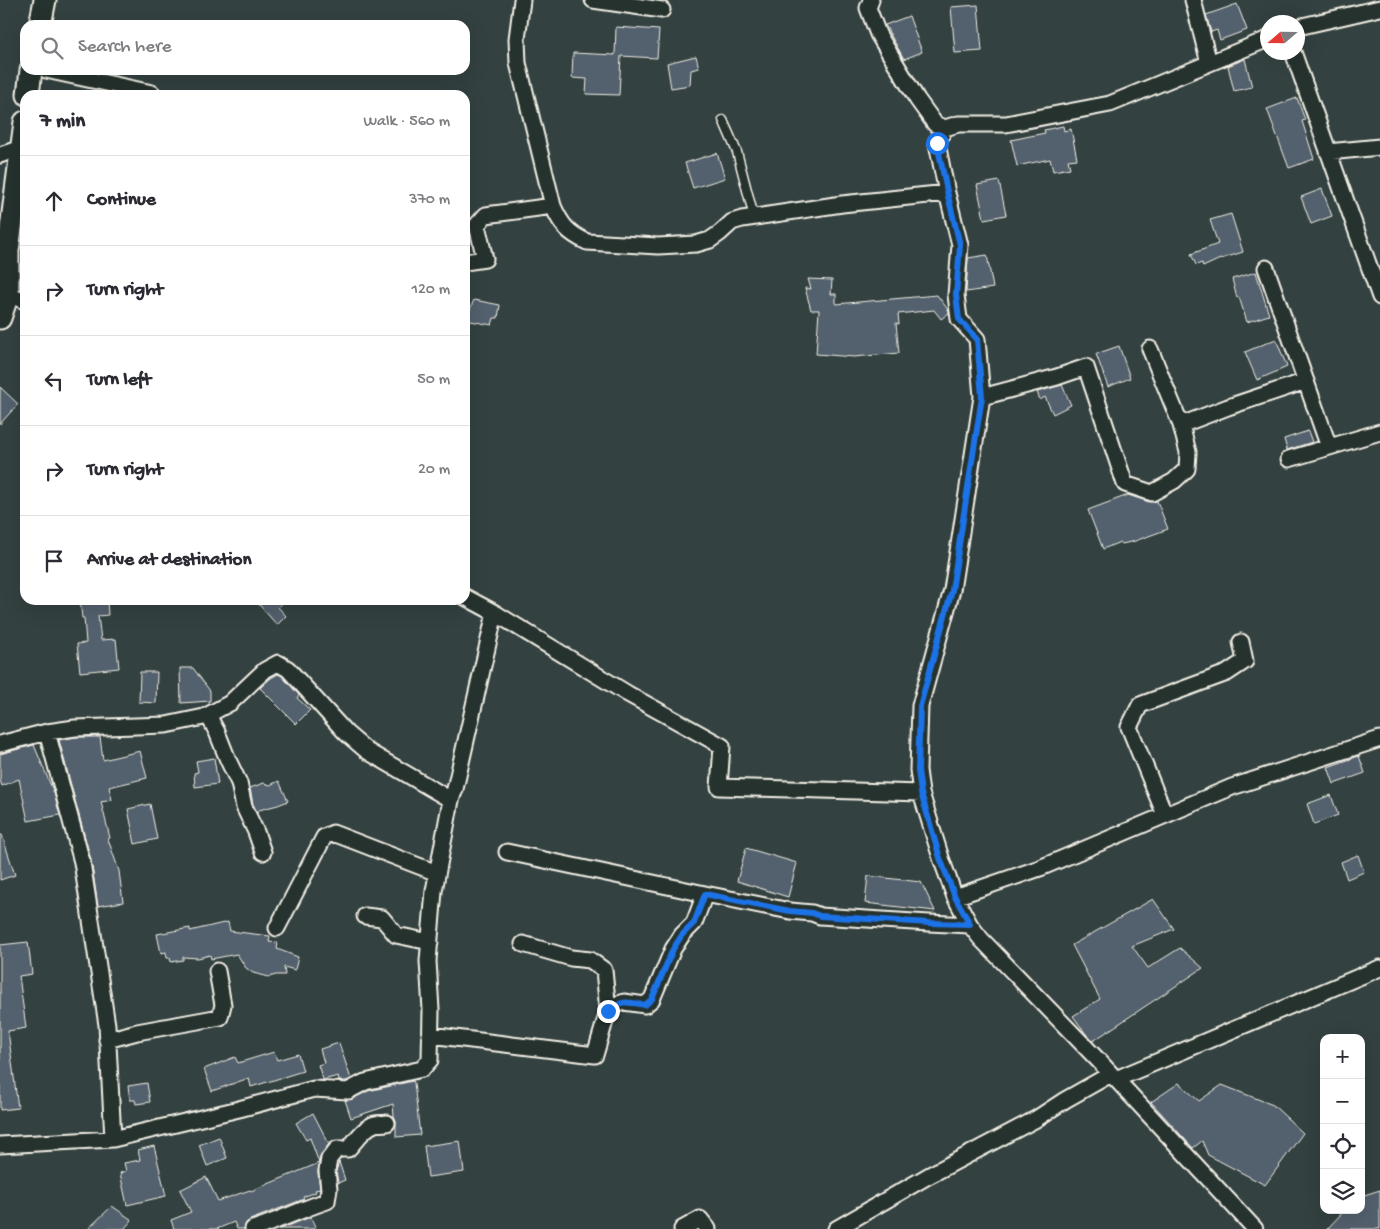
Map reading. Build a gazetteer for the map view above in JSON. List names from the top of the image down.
{
  "north": "left",
  "page": {
    "search": "Search here",
    "heading": ["7 min", "Walk · 560 m"],
    "list": [
      ["Continue", "370 m"],
      ["Turn right", "120 m"],
      ["Turn left", "50 m"],
      ["Turn right", "20 m"],
      "Arrive at destination"
    ],
    "map_buttons": ["+", "−"]
  }
}
